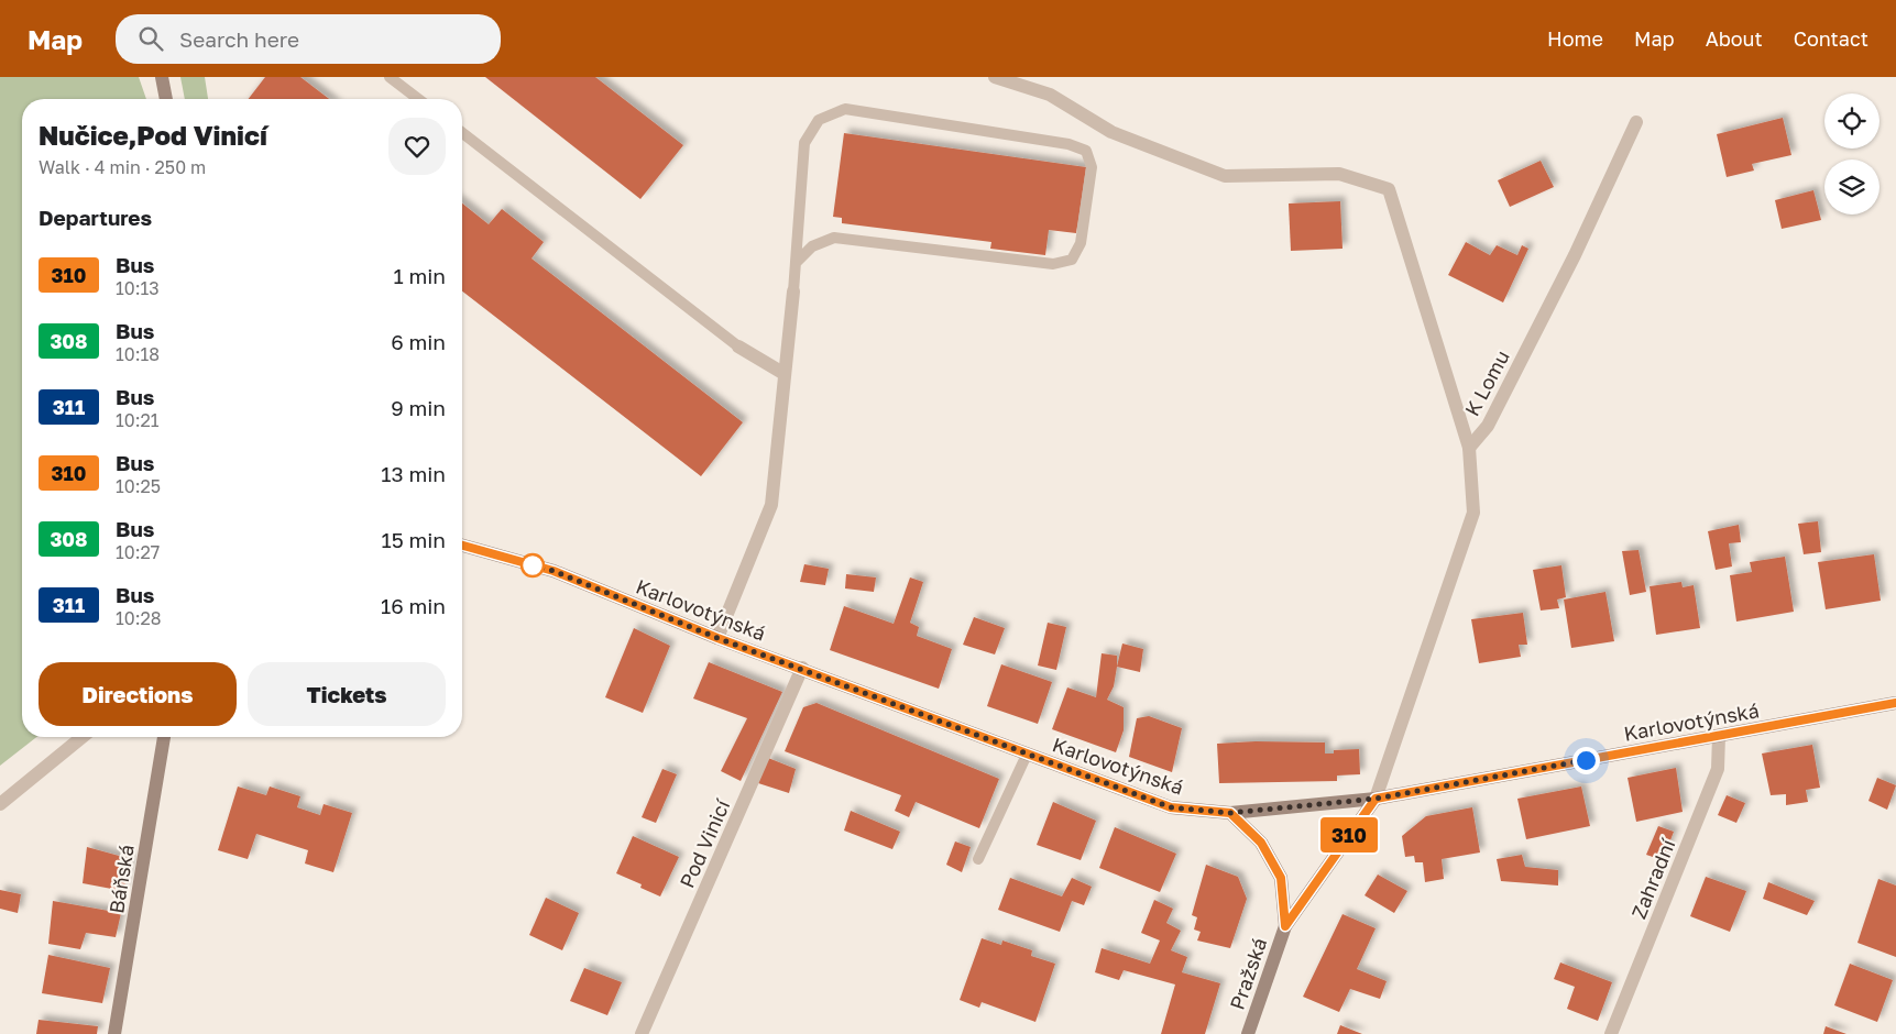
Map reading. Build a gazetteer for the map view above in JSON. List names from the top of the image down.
{
  "streets": {
    "main road": ["Karlovotýnská", "Báňská", "Pražská"],
    "street": ["K Lomu", "Pod Vinicí", "Zahradní"]
  },
  "crossings": [
    ["Karlovotýnská", "Pod Vinicí"],
    ["Karlovotýnská", "Zahradní"],
    ["Karlovotýnská", "Pražská"]
  ],
  "lines": ["bus line 310"],
  "page": {
    "header": "Map",
    "search": "Search here",
    "nav": [
      "Home",
      "Map",
      "About",
      "Contact"
    ],
    "on_map": "310",
    "heading": [
      ["Nučice,Pod Vinicí", "Walk · 4 min · 250 m"],
      "Departures"
    ],
    "list": [
      {
        "mark": "310",
        "name": "Bus",
        "note": "10:13",
        "value": "1 min"
      },
      {
        "mark": "308",
        "name": "Bus",
        "note": "10:18",
        "value": "6 min"
      },
      {
        "mark": "311",
        "name": "Bus",
        "note": "10:21",
        "value": "9 min"
      },
      {
        "mark": "310",
        "name": "Bus",
        "note": "10:25",
        "value": "13 min"
      },
      {
        "mark": "308",
        "name": "Bus",
        "note": "10:27",
        "value": "15 min"
      },
      {
        "mark": "311",
        "name": "Bus",
        "note": "10:28",
        "value": "16 min"
      }
    ],
    "buttons": ["Directions", "Tickets"]
  }
}
